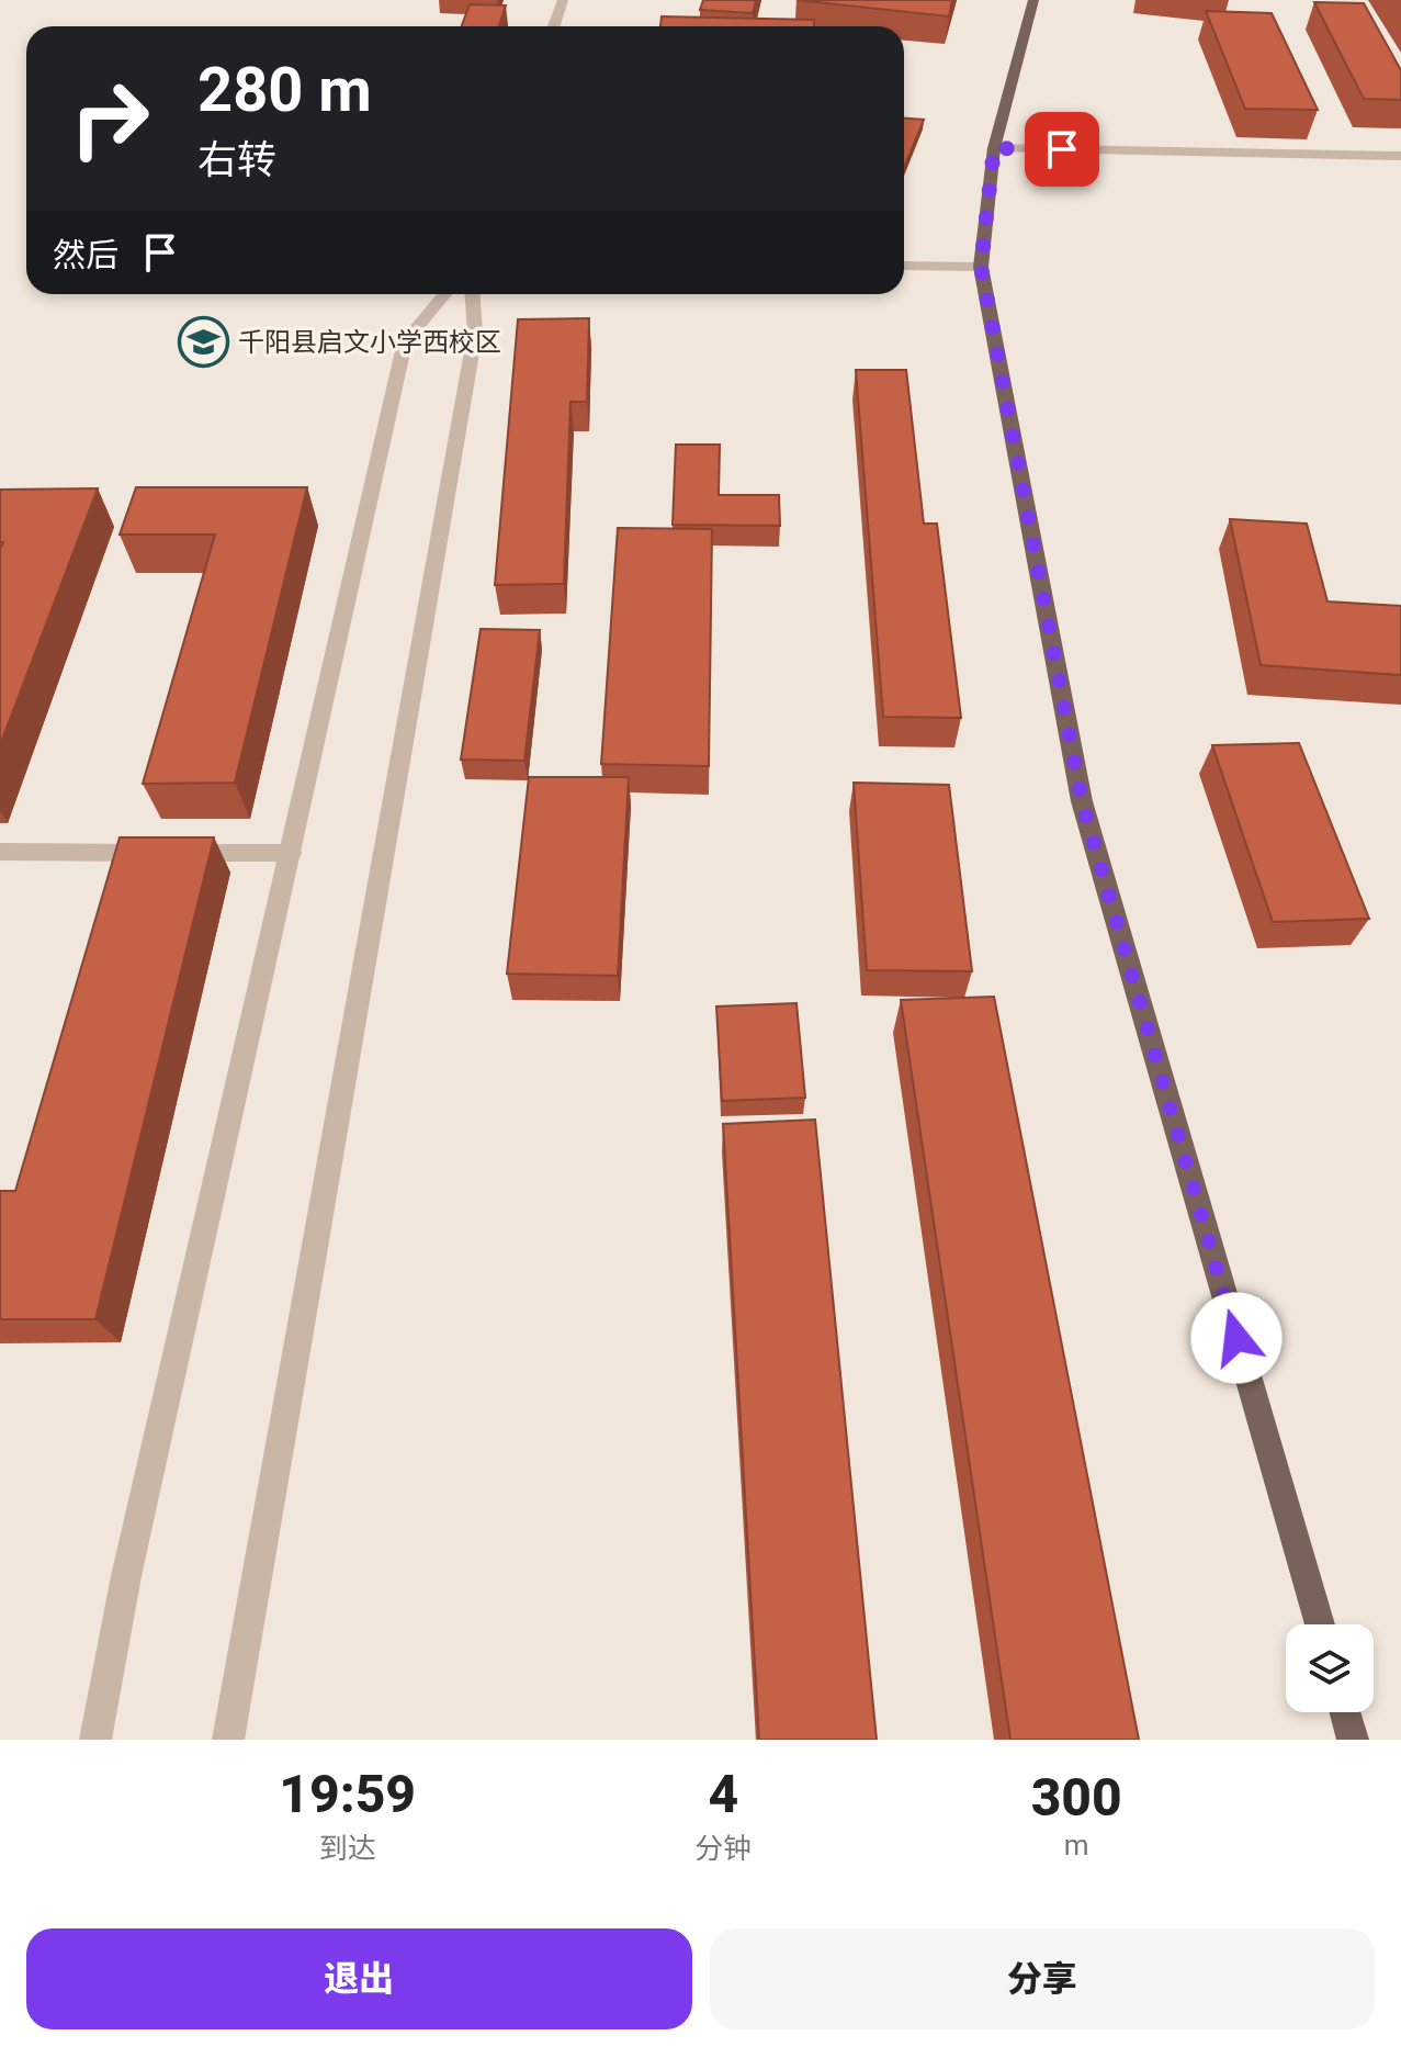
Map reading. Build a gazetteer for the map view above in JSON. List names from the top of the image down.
{
  "places": {
    "school or university": ["千阳县启文小学西校区"]
  },
  "page": {
    "turn": ["280 m", "右转"],
    "then": "然后",
    "eta": [
      "19:59",
      "到达",
      "4",
      "分钟",
      "300",
      "m"
    ],
    "buttons": ["退出", "分享"]
  }
}
